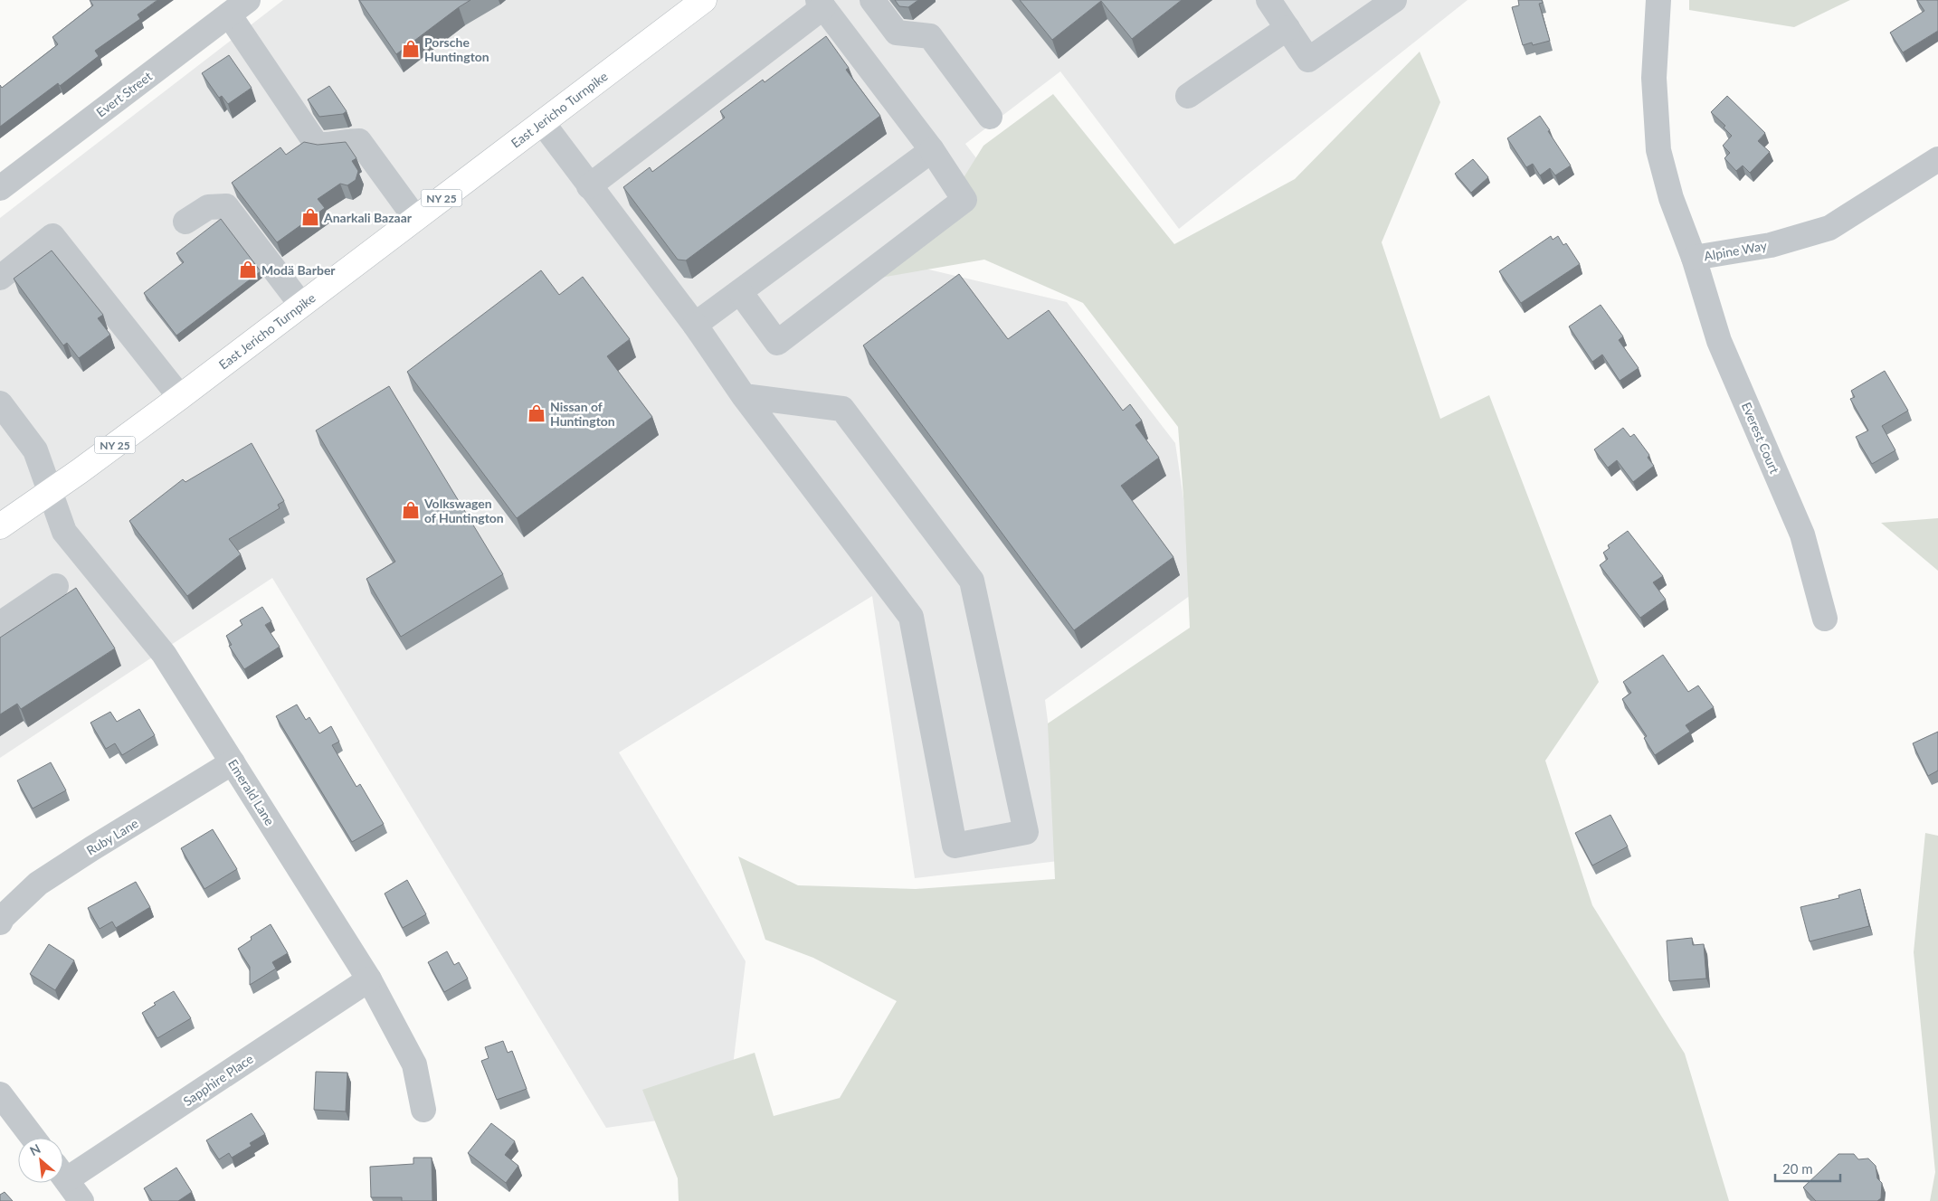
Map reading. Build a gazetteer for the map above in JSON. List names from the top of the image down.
{
  "streets": {
    "main road": ["East Jericho Turnpike", "NY 25"],
    "street": [
      "Evert Street",
      "Alpine Way",
      "Everest Court",
      "Emerald Lane",
      "Ruby Lane",
      "Sapphire Place"
    ]
  },
  "crossings": [
    ["East Jericho Turnpike", "Emerald Lane"],
    ["Alpine Way", "Everest Court"],
    ["Emerald Lane", "Ruby Lane"],
    ["Emerald Lane", "Sapphire Place"]
  ],
  "places": {
    "shop": [
      "Porsche Huntington",
      "Anarkali Bazaar",
      "Modä Barber",
      "Nissan of Huntington",
      "Volkswagen of Huntington"
    ]
  },
  "scale_bar": "20 m",
  "north": "top left"
}
